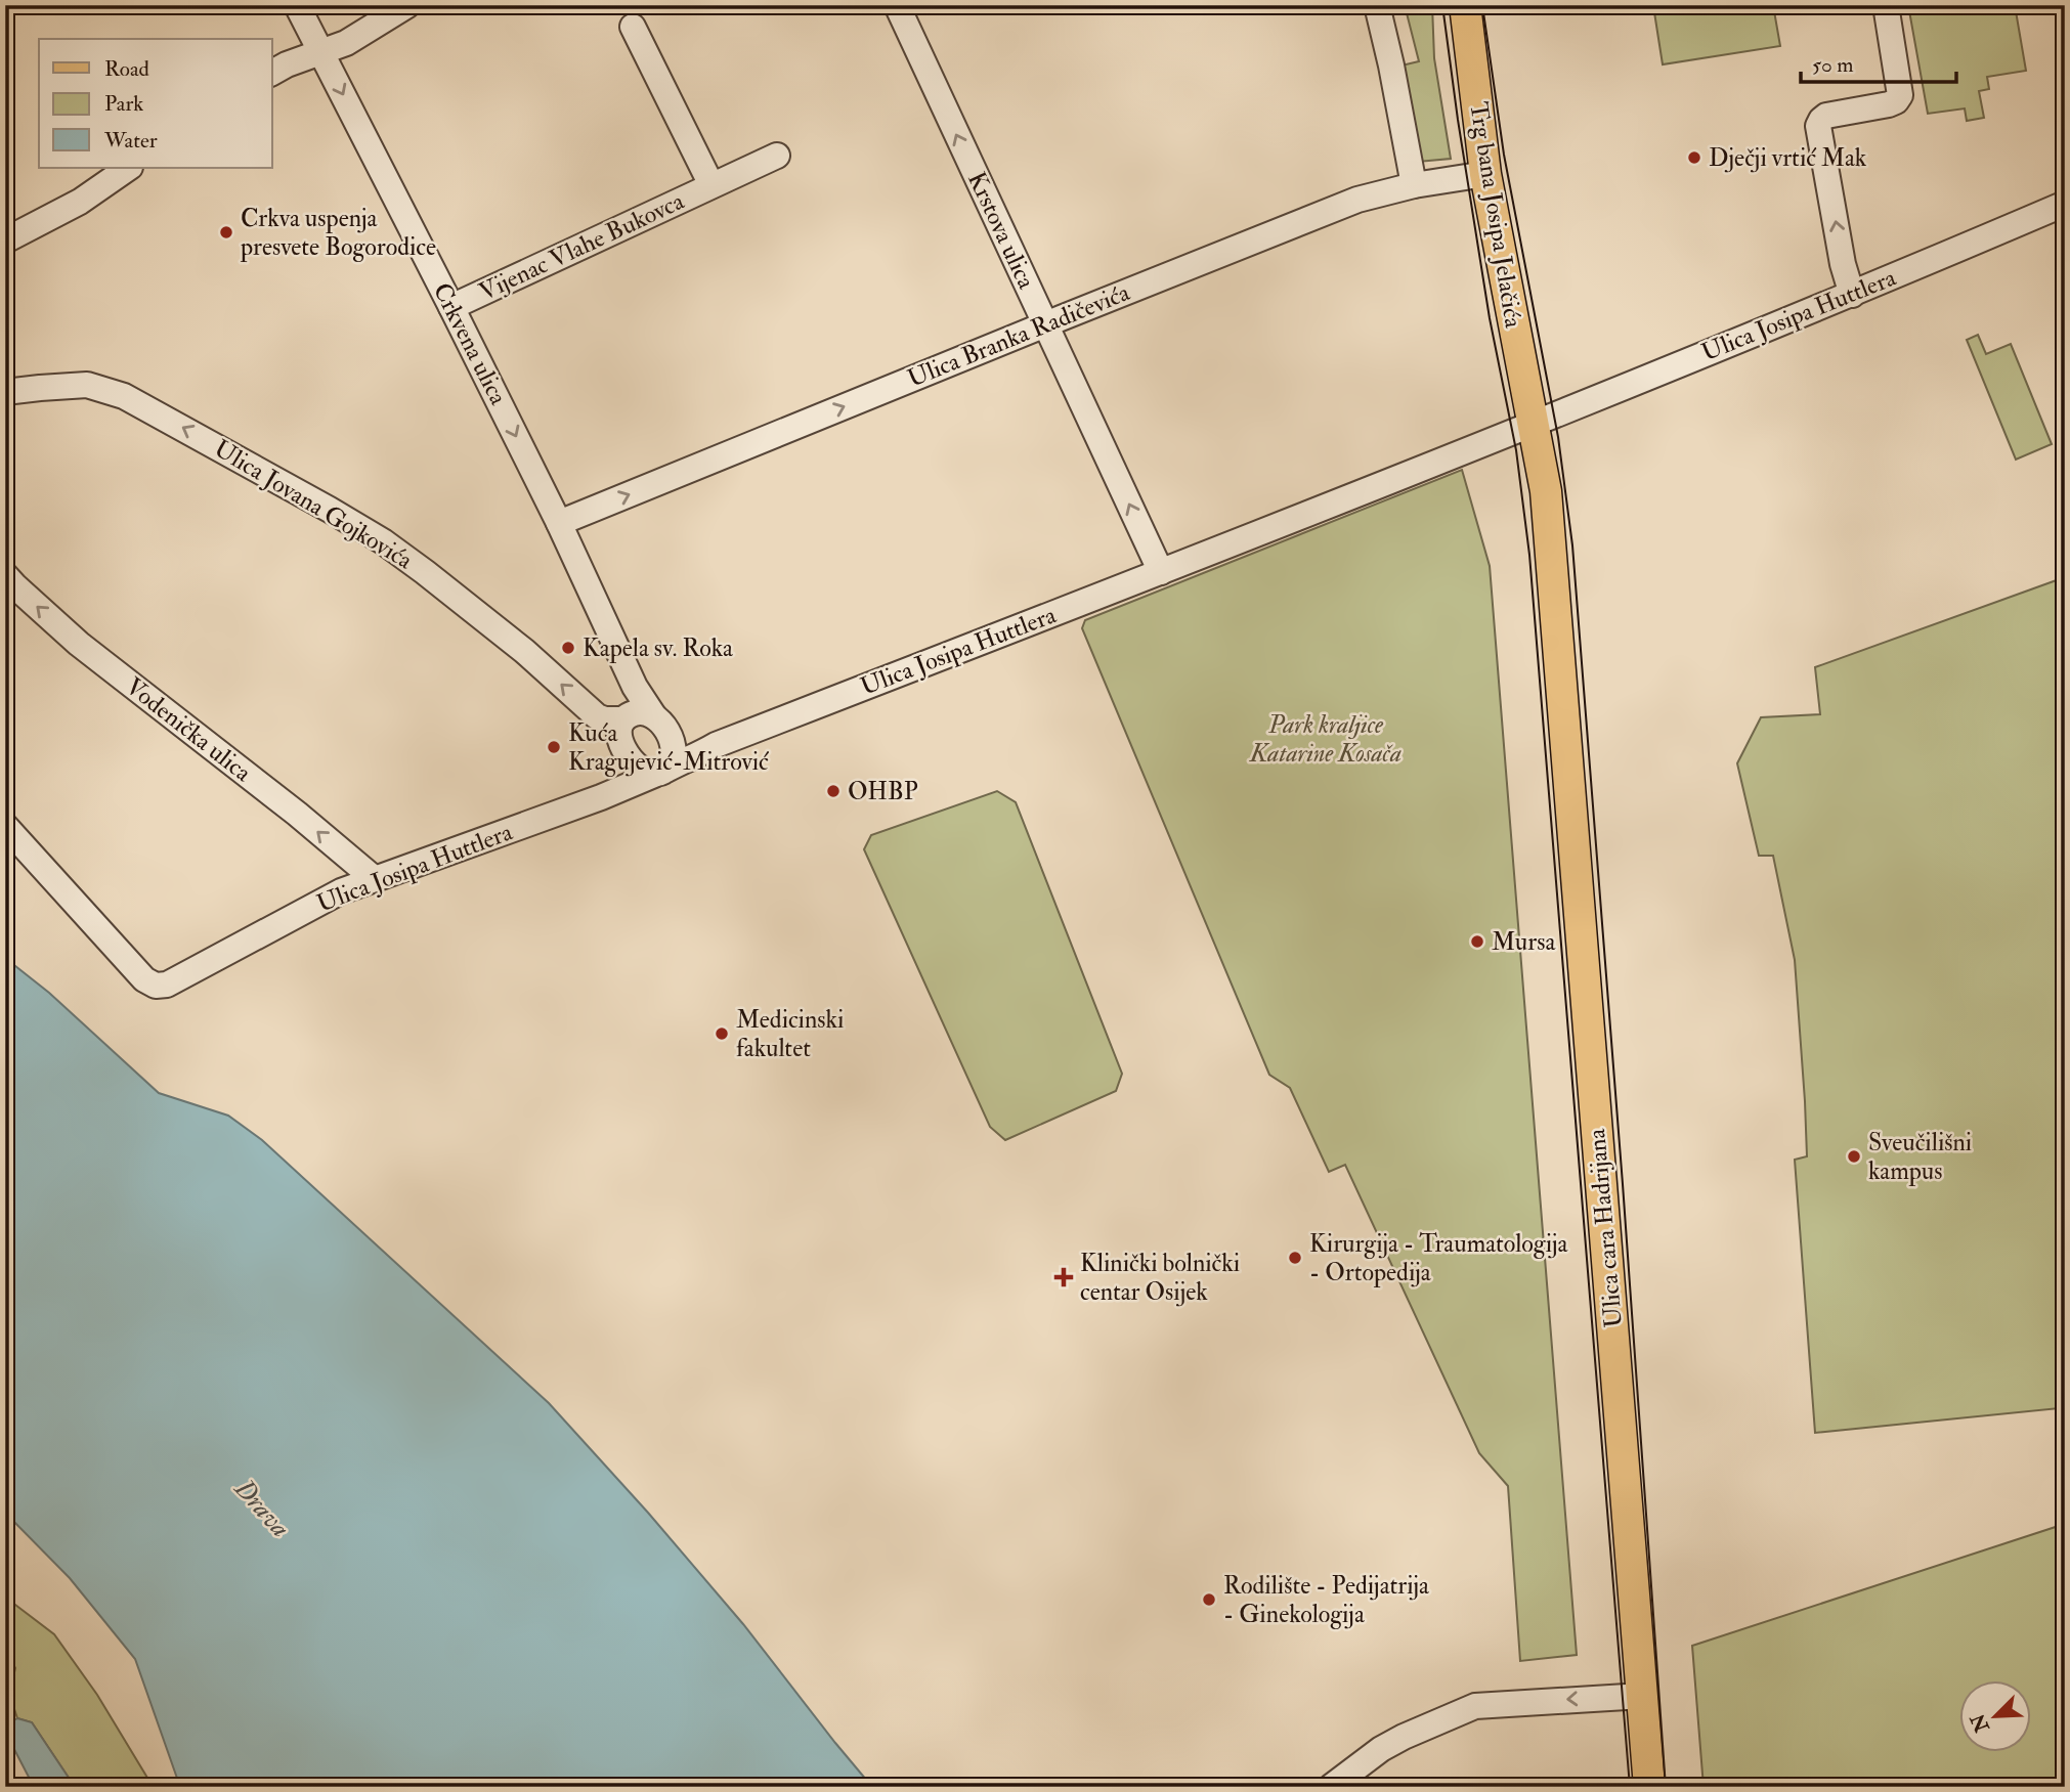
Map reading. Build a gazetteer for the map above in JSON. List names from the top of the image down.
{
  "streets": {
    "main road": ["Trg bana Josipa Jelačića", "Ulica cara Hadrijana"],
    "street": [
      "Krstova ulica",
      "Vijenac Vlahe Bukovca",
      "Ulica Josipa Huttlera",
      "Ulica Branka Radičevića",
      "Crkvena ulica",
      "Ulica Jovana Gojkovića",
      "Vodenička ulica"
    ]
  },
  "crossings": [
    ["Trg bana Josipa Jelačića", "Ulica Josipa Huttlera"],
    ["Trg bana Josipa Jelačića", "Ulica Branka Radičevića"],
    ["Trg bana Josipa Jelačića", "Ulica cara Hadrijana"],
    ["Krstova ulica", "Ulica Josipa Huttlera"],
    ["Krstova ulica", "Ulica Branka Radičevića"],
    ["Vijenac Vlahe Bukovca", "Crkvena ulica"],
    ["Ulica Josipa Huttlera", "Crkvena ulica"],
    ["Ulica Josipa Huttlera", "Ulica Jovana Gojkovića"],
    ["Ulica Josipa Huttlera", "Vodenička ulica"],
    ["Ulica Josipa Huttlera", "Ulica cara Hadrijana"],
    ["Ulica Branka Radičevića", "Crkvena ulica"],
    ["Crkvena ulica", "Ulica Jovana Gojkovića"]
  ],
  "one_way": [
    "Krstova ulica",
    "Ulica Branka Radičevića",
    "Crkvena ulica",
    "Ulica Jovana Gojkovića",
    "Vodenička ulica"
  ],
  "water": ["Drava"],
  "parks": ["Park kraljice Katarine Kosača"],
  "places": {
    "other": [
      "Dječji vrtić Mak",
      "Crkva uspenja presvete Bogorodice",
      "Kapela sv. Roka",
      "Kuća Kragujević-Mitrović",
      "OHBP",
      "Mursa",
      "Medicinski fakultet",
      "Sveučilišni kampus",
      "Kirurgija - Traumatologija - Ortopedija",
      "Rodilište - Pedijatrija - Ginekologija"
    ],
    "health": ["Klinički bolnički centar Osijek"]
  },
  "legend": ["Road", "Park", "Water"],
  "scale_bar": "50 m",
  "north": "bottom left"
}
